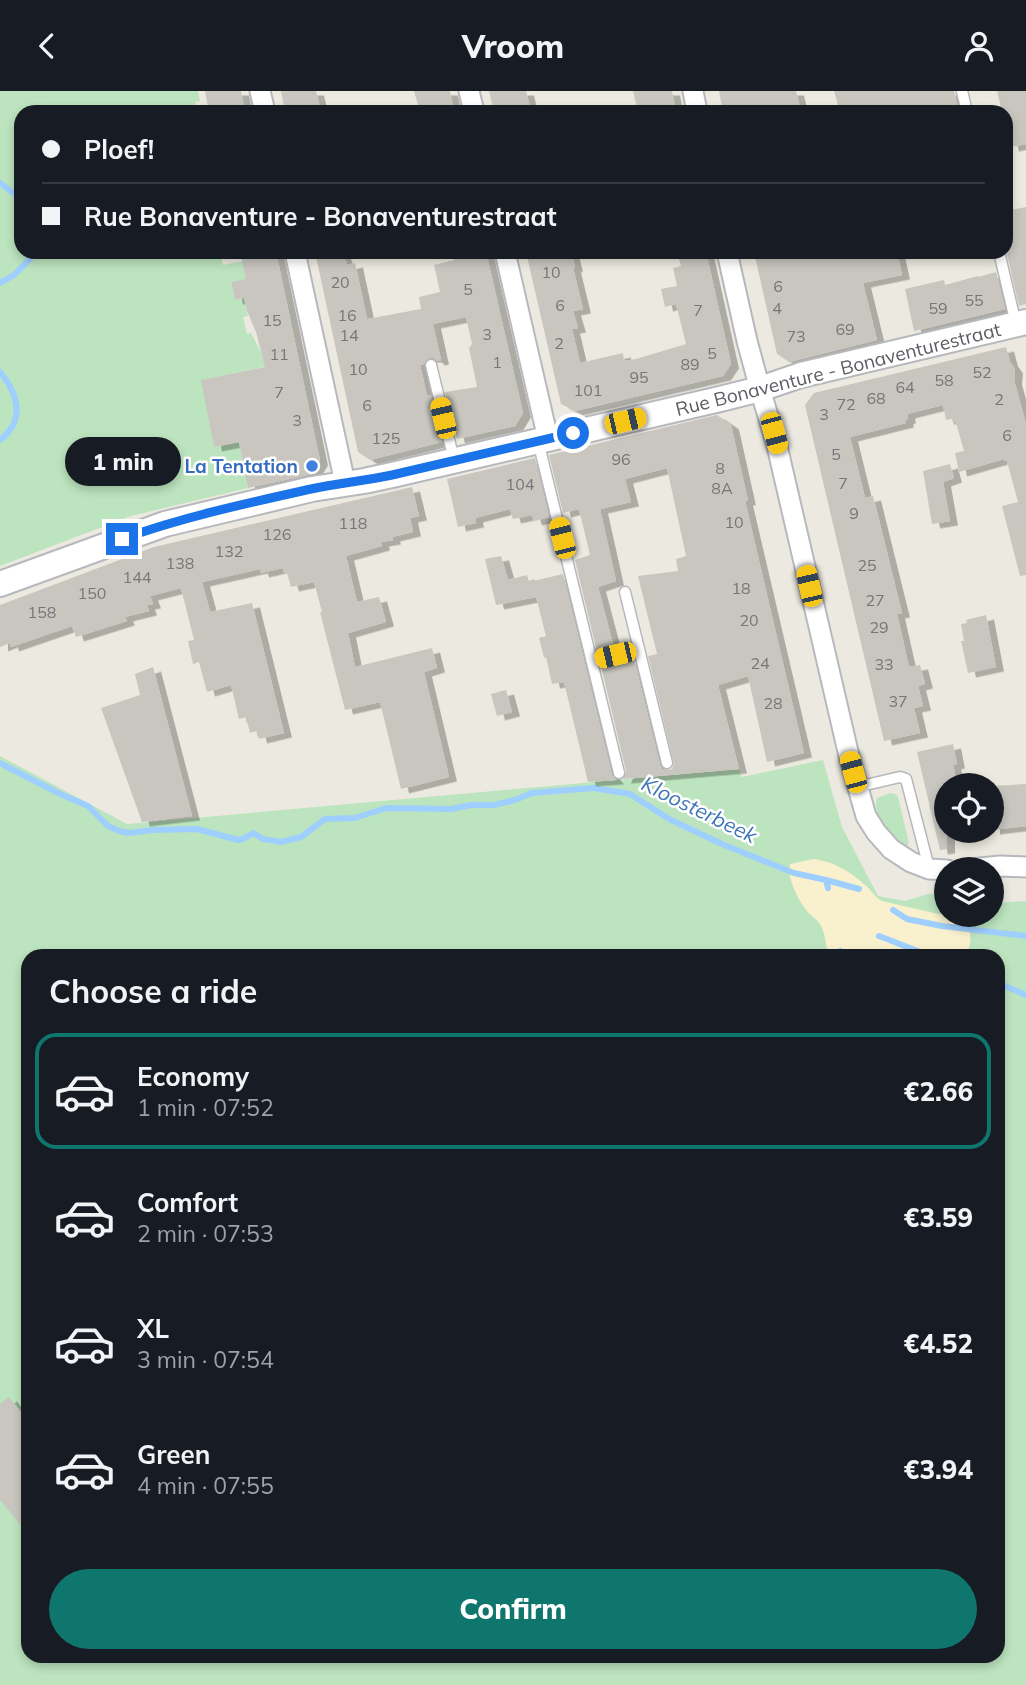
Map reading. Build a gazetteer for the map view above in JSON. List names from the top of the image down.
{
  "streets": {
    "street": ["Rue Bonaventure - Bonaventurestraat"]
  },
  "water": ["Kloosterbeek"],
  "places": ["La Tentation"],
  "house_numbers": [
    "10",
    "20",
    "6",
    "5",
    "55",
    "6",
    "4",
    "59",
    "7",
    "16",
    "15",
    "69",
    "3",
    "14",
    "73",
    "2",
    "5",
    "11",
    "1",
    "89",
    "10",
    "52",
    "95",
    "58",
    "64",
    "101",
    "7",
    "68",
    "2",
    "72",
    "6",
    "3",
    "3",
    "6",
    "125",
    "5",
    "96",
    "8",
    "7",
    "104",
    "8A",
    "9",
    "10",
    "118",
    "126",
    "132",
    "138",
    "25",
    "144",
    "18",
    "150",
    "27",
    "158",
    "20",
    "29",
    "24",
    "33",
    "37",
    "28"
  ],
  "page": {
    "header": "Vroom",
    "banner": ["Ploef!", "Rue Bonaventure - Bonaventurestraat"],
    "bubble": "1 min",
    "heading": "Choose a ride",
    "list": [
      {
        "name": "Economy",
        "note": "1 min · 07:52",
        "value": "€2.66"
      },
      {
        "name": "Comfort",
        "note": "2 min · 07:53",
        "value": "€3.59"
      },
      {
        "name": "XL",
        "note": "3 min · 07:54",
        "value": "€4.52"
      },
      {
        "name": "Green",
        "note": "4 min · 07:55",
        "value": "€3.94"
      }
    ],
    "buttons": "Confirm"
  }
}
